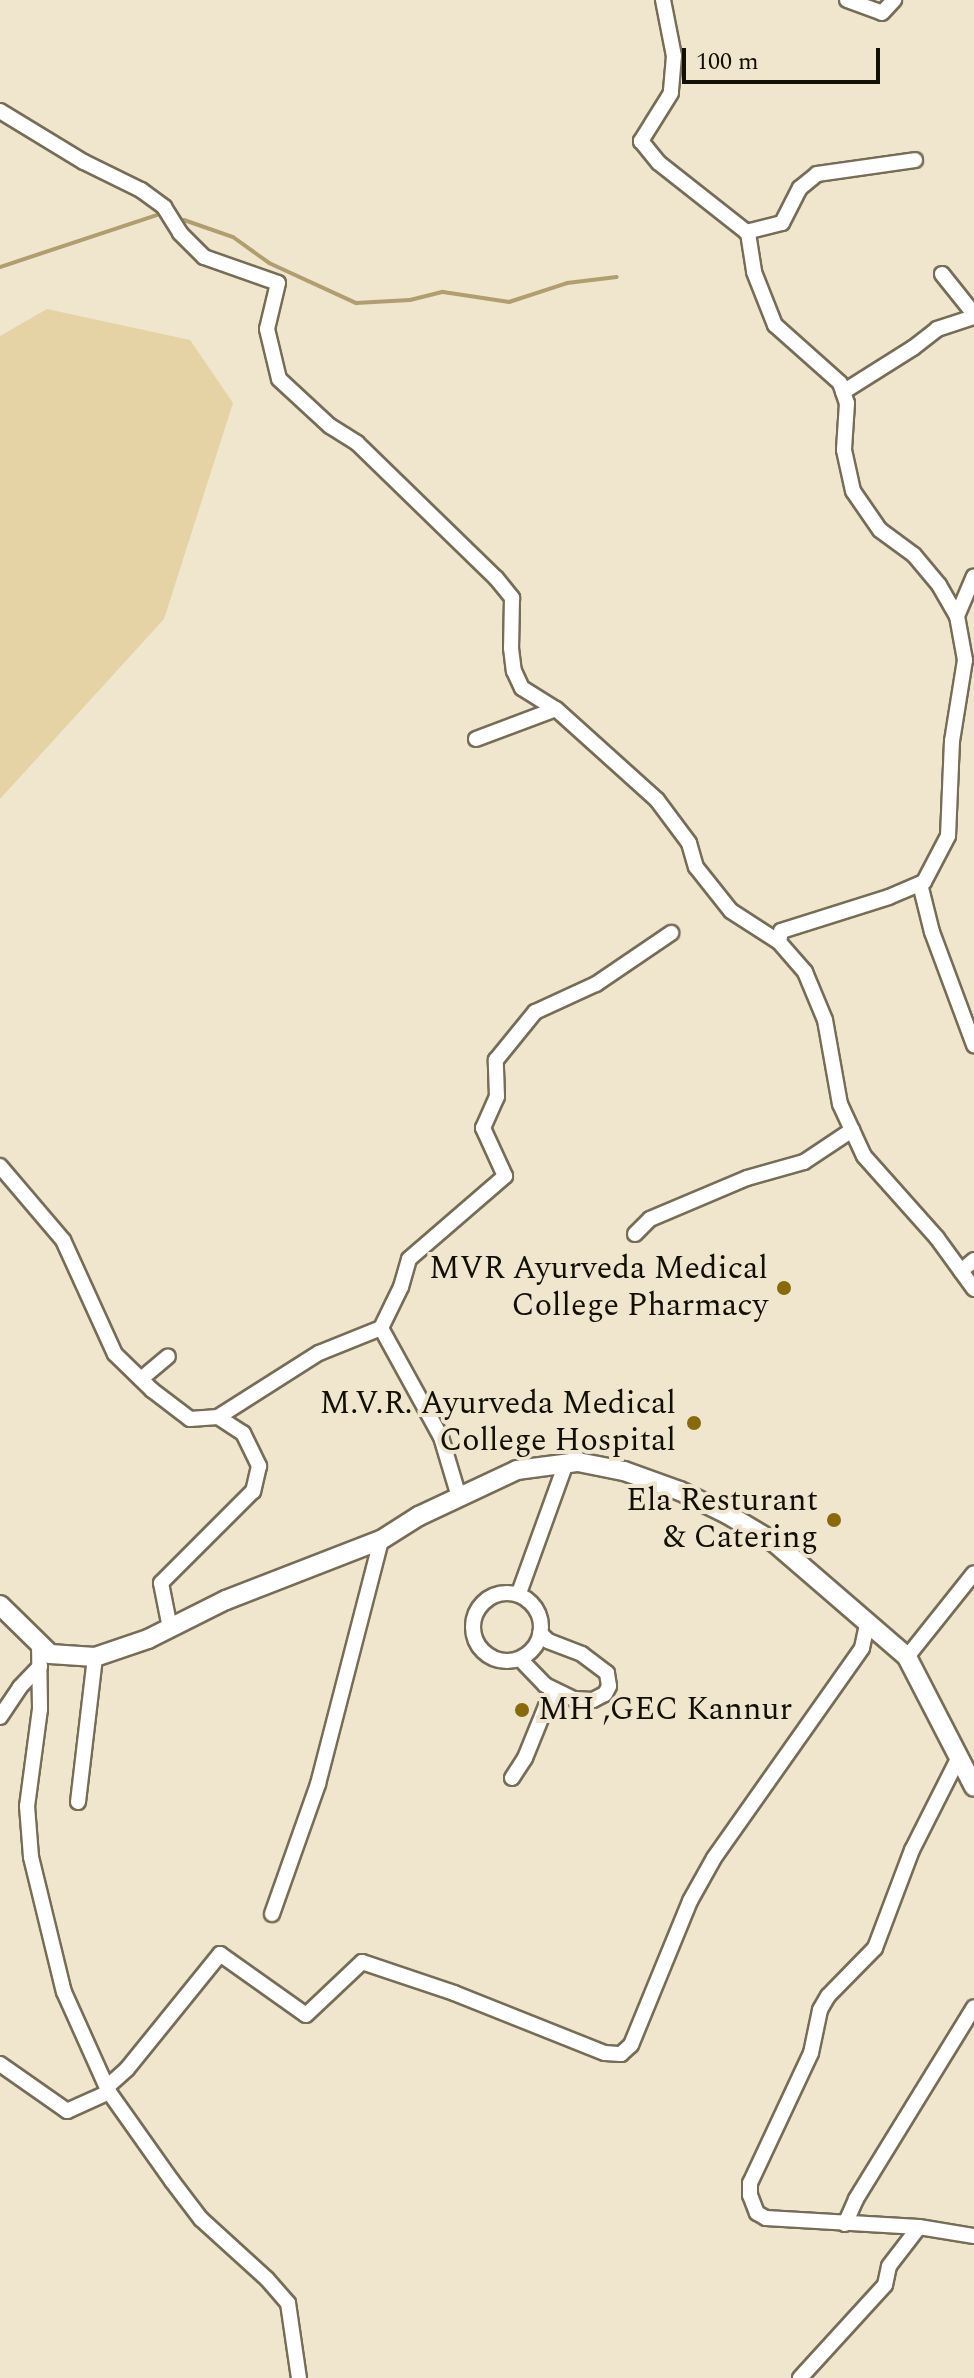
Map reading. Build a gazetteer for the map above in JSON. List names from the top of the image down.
{
  "places": [
    "MVR Ayurveda Medical College Pharmacy",
    "M.V.R. Ayurveda Medical College Hospital",
    "Ela Resturant & Catering",
    "MH ,GEC Kannur"
  ],
  "scale_bar": "100 m"
}
